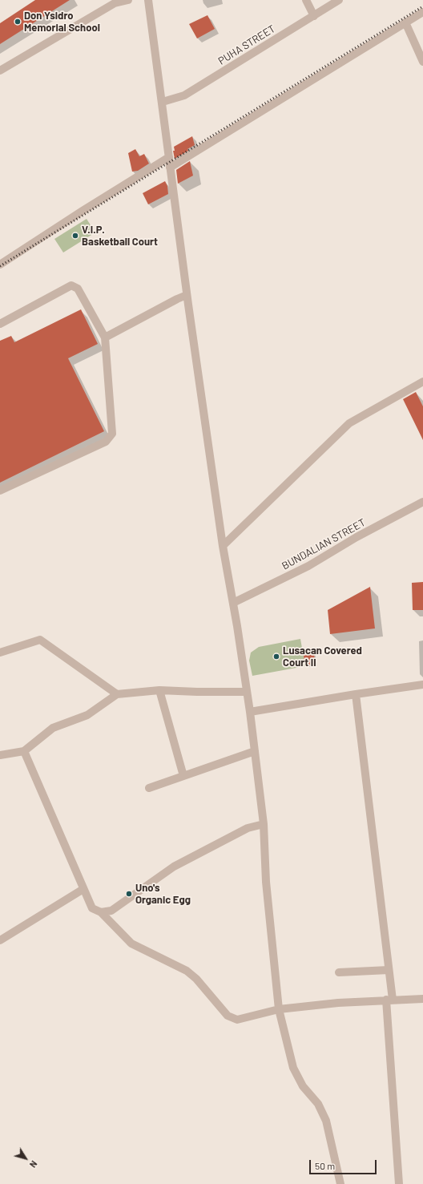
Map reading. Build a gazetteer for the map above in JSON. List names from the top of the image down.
{
  "streets": {
    "street": ["PUHA STREET", "BUNDALIAN STREET"]
  },
  "places": [
    "Don Ysidro Memorial School",
    "V.I.P. Basketball Court",
    "Lusacan Covered Court II",
    "Uno's Organic Egg"
  ],
  "scale_bar": "50 m",
  "north": "bottom right"
}
